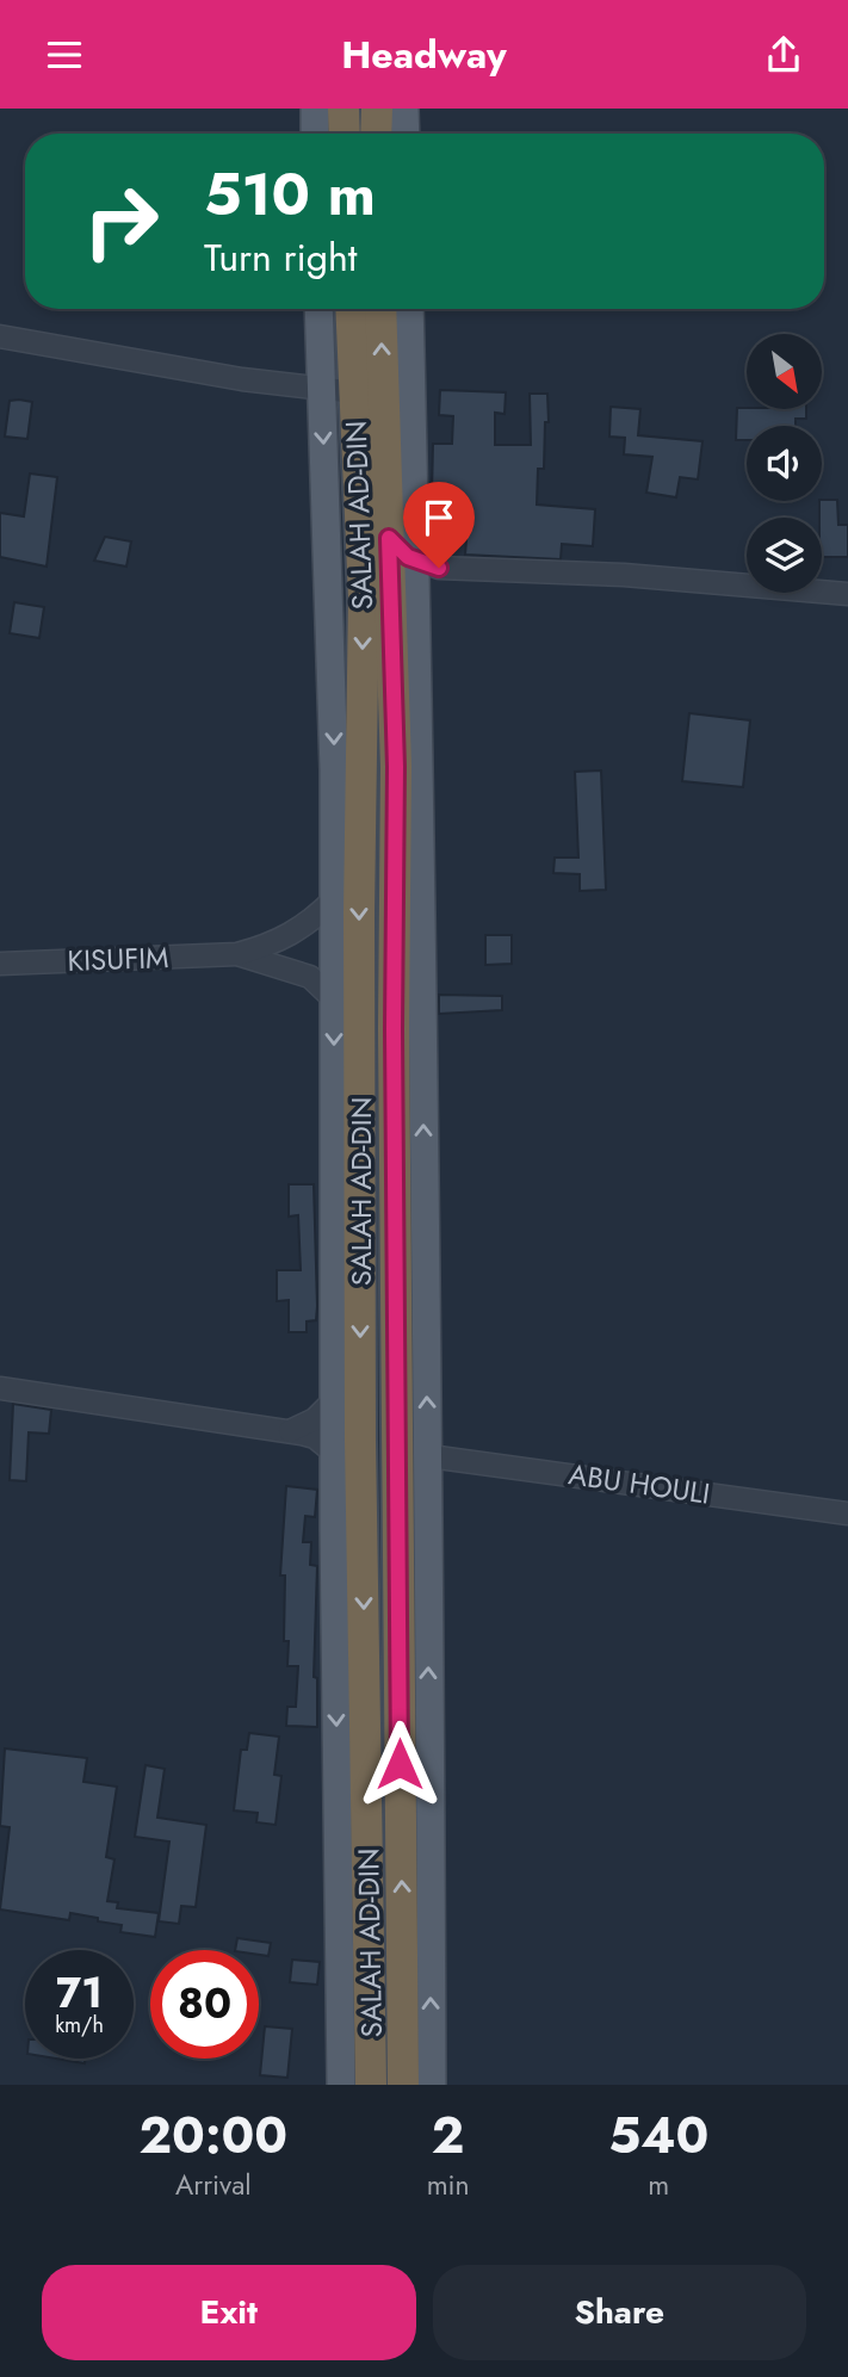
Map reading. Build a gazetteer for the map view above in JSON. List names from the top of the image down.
{
  "streets": {
    "highway": ["SALAH AD-DIN"],
    "street": ["KISUFIM", "ABU HOULI"]
  },
  "north": "bottom right",
  "page": {
    "header": "Headway",
    "turn": ["510 m", "Turn right"],
    "speed": "71 km/h",
    "limit": "80",
    "eta": [
      "20:00",
      "Arrival",
      "2",
      "min",
      "540",
      "m"
    ],
    "buttons": ["Exit", "Share"]
  }
}
